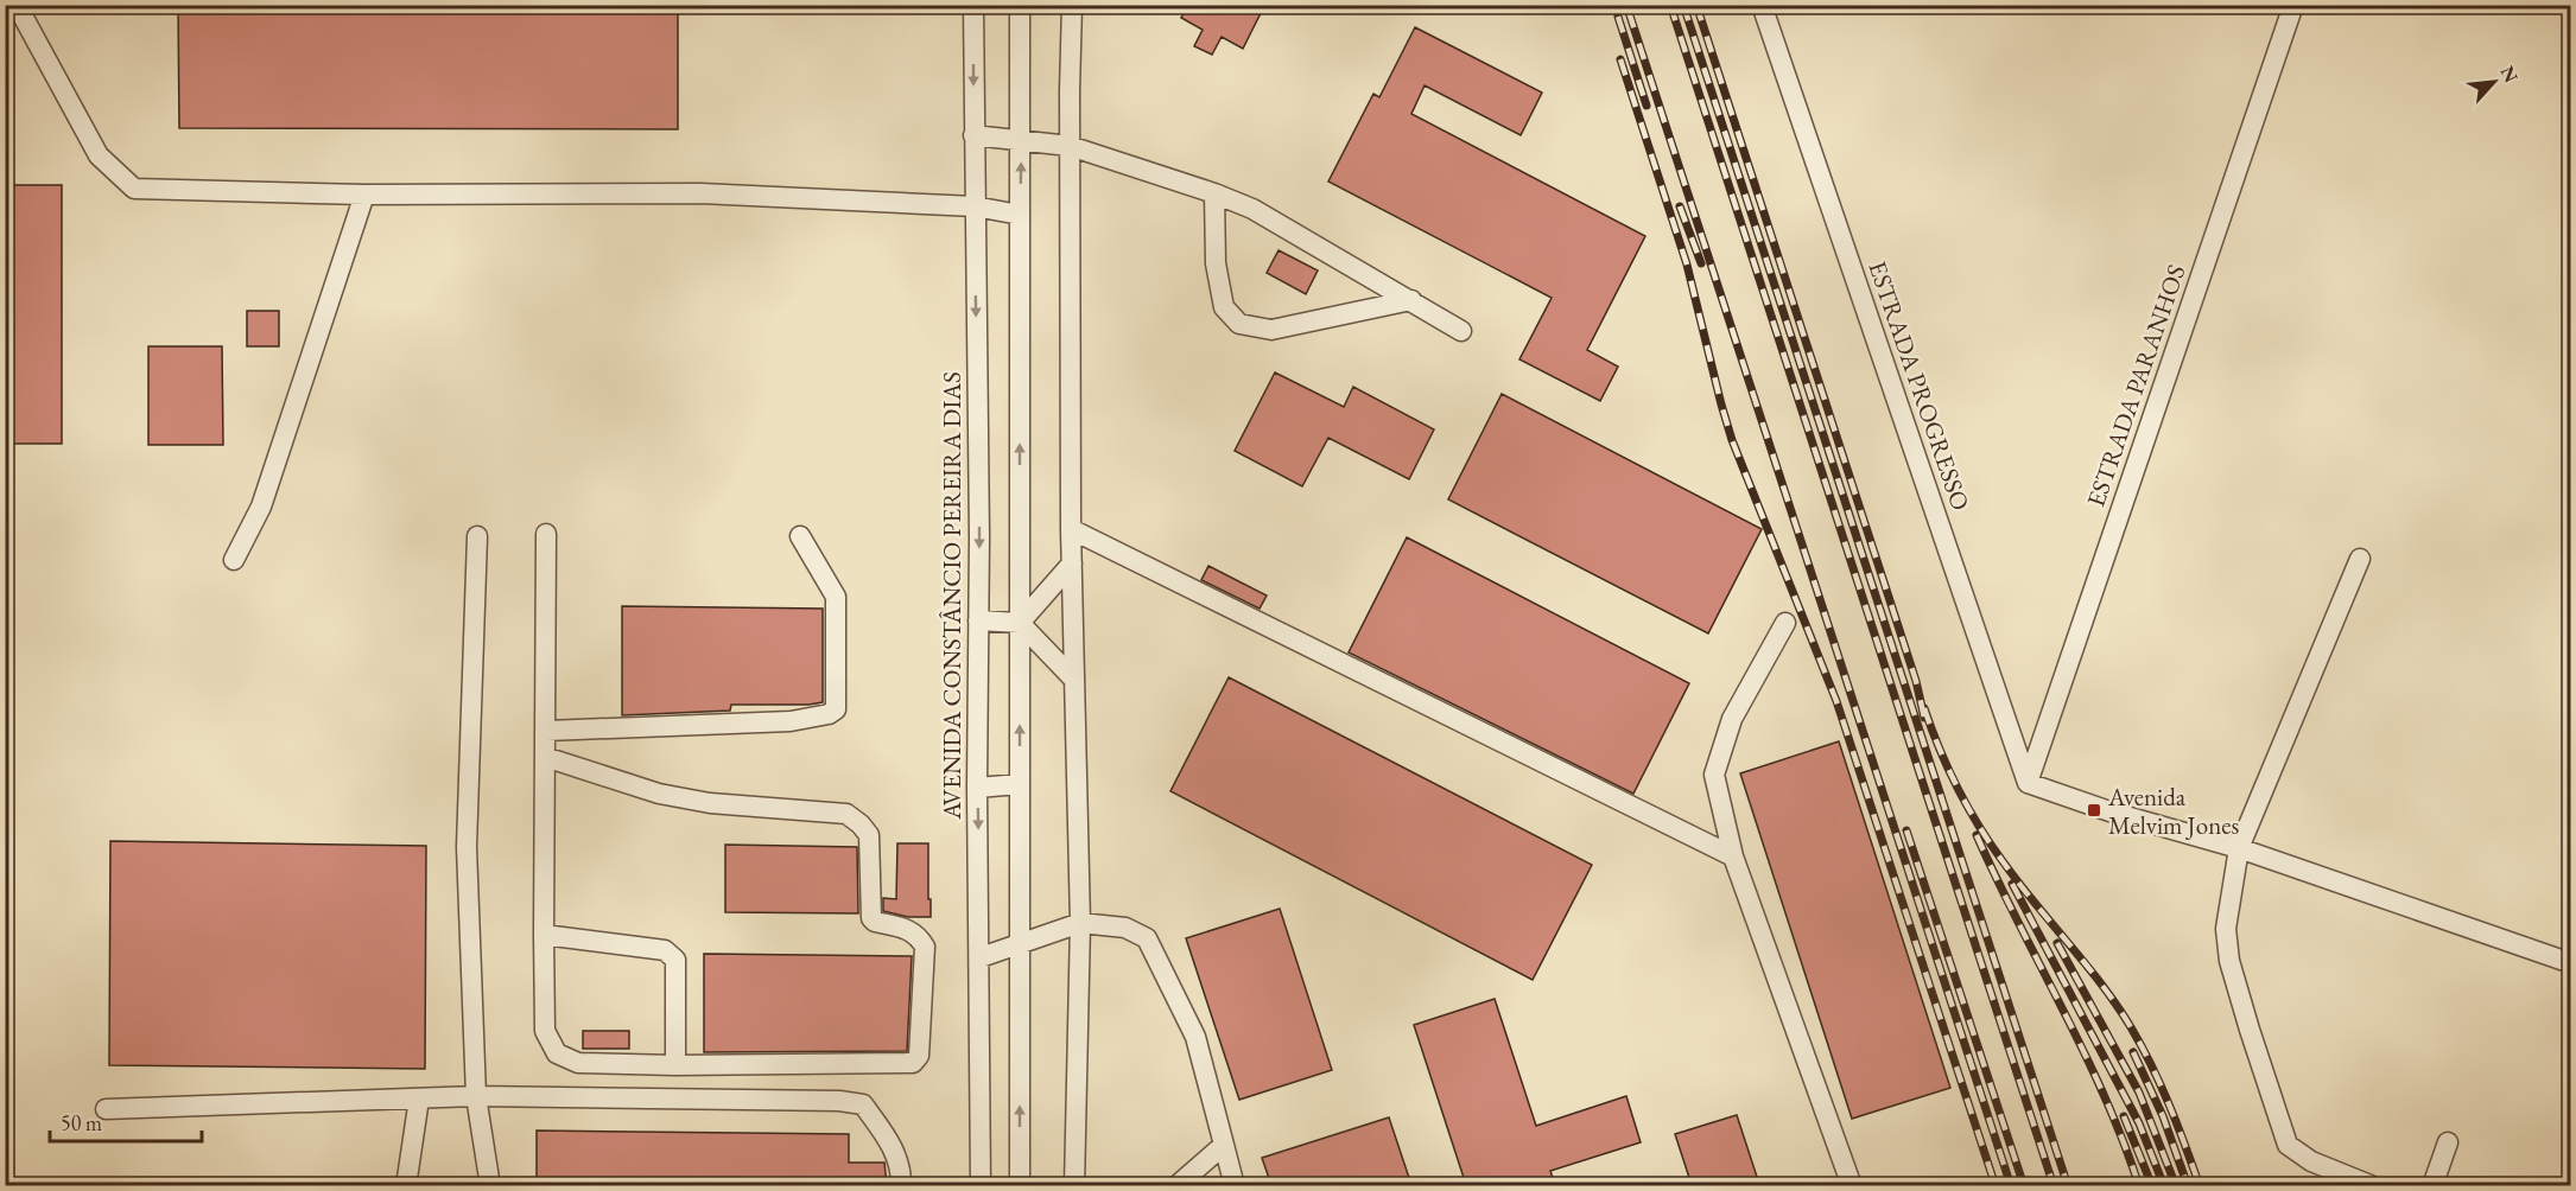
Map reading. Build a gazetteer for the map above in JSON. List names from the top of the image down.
{
  "streets": {
    "street": ["ESTRADA PROGRESSO", "ESTRADA PARANHOS", "AVENIDA CONSTÂNCIO PEREIRA DIAS"]
  },
  "crossings": [
    ["ESTRADA PROGRESSO", "ESTRADA PARANHOS"]
  ],
  "places": {
    "transit": ["Avenida Melvim Jones"]
  },
  "scale_bar": "50 m",
  "north": "top right"
}
